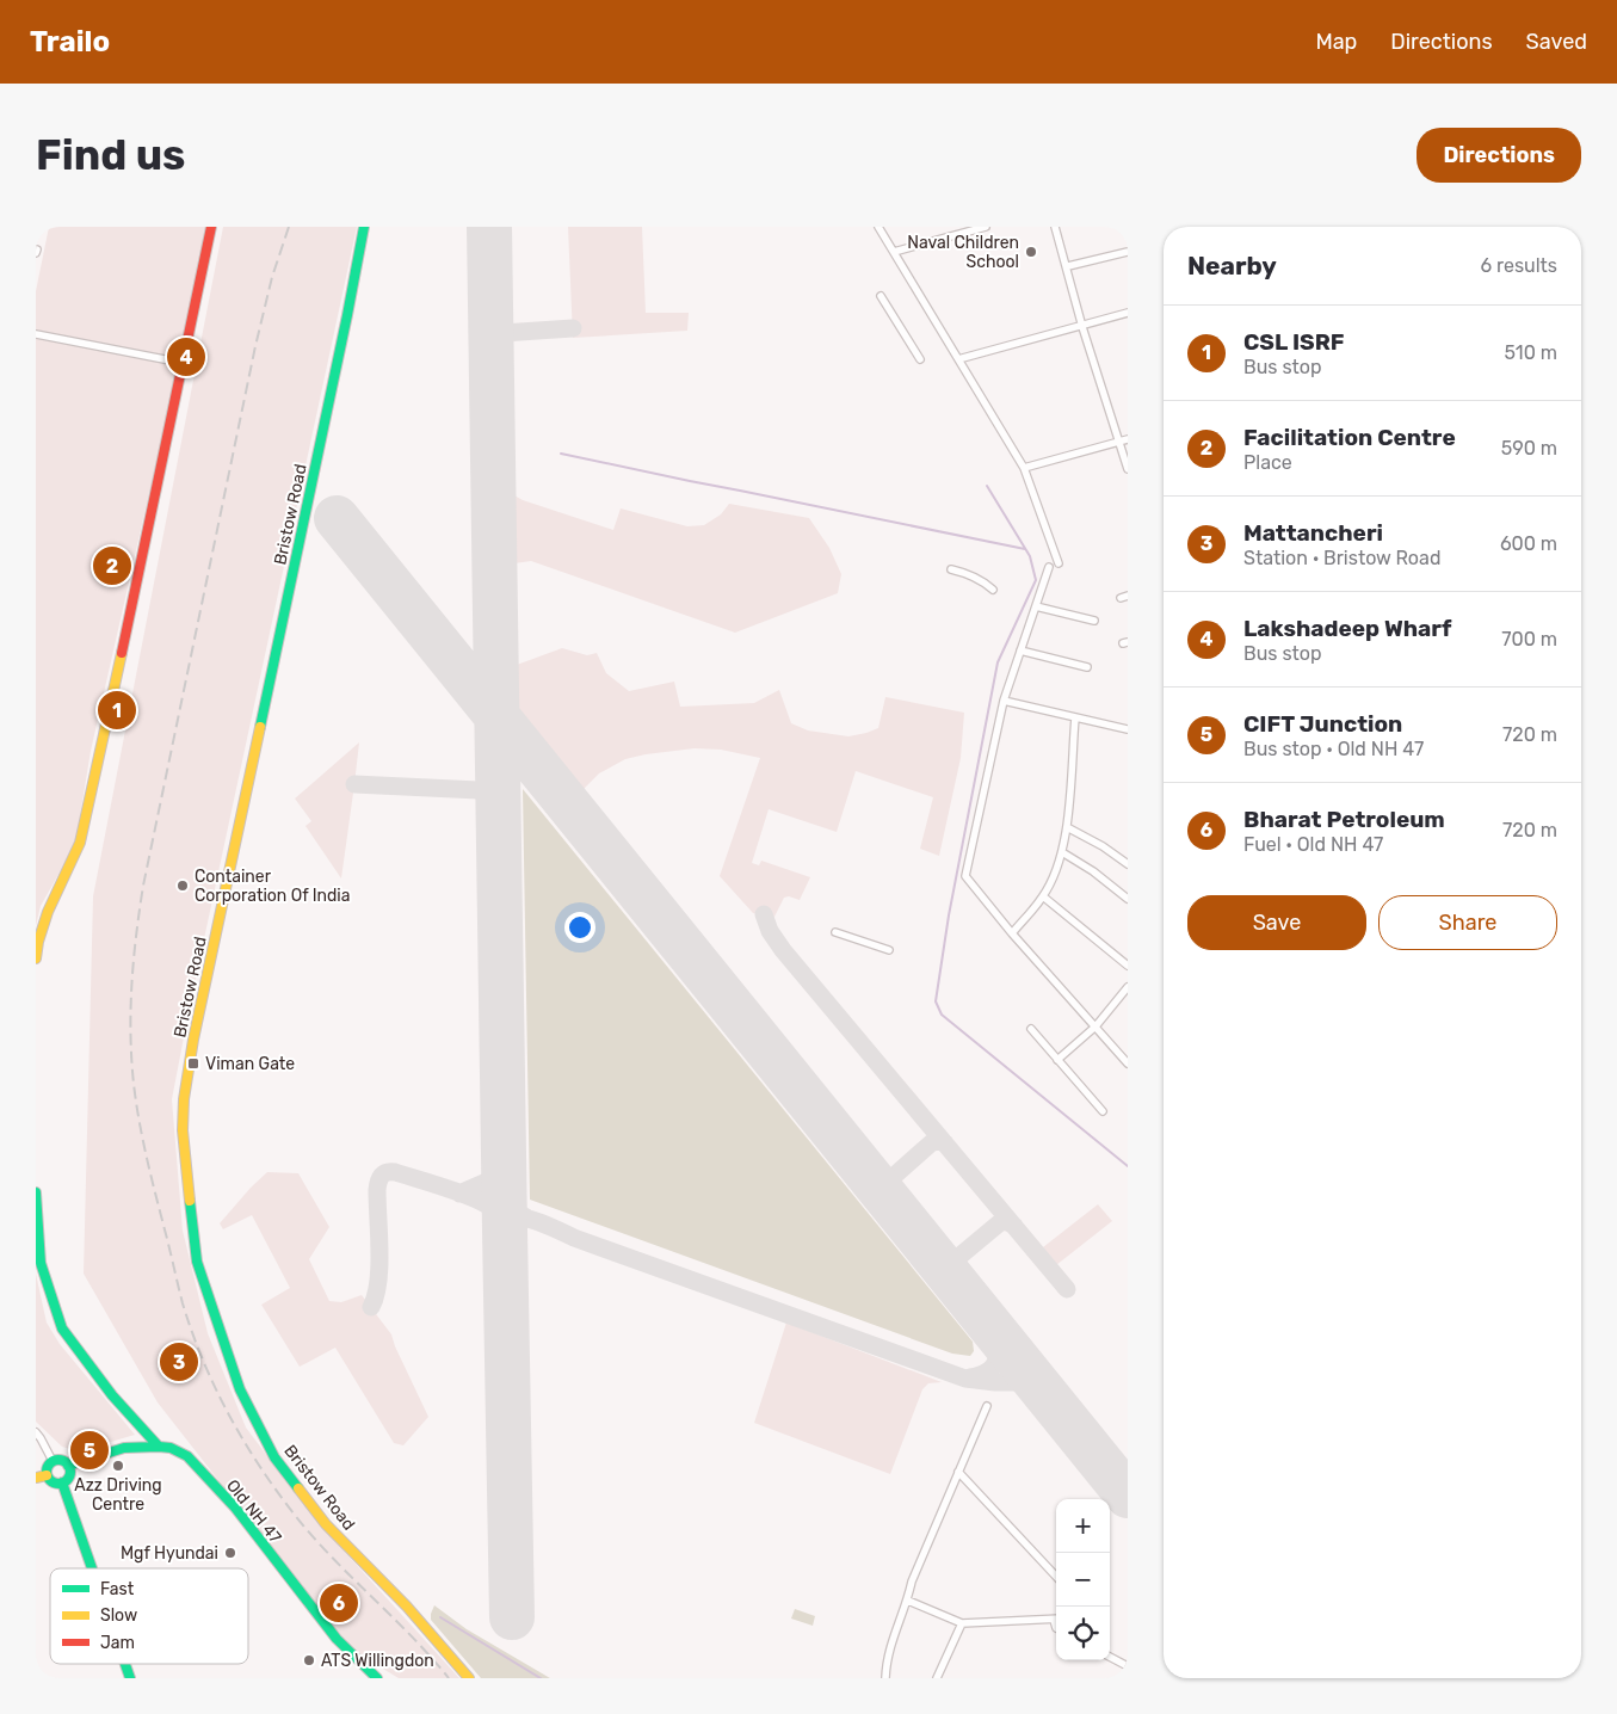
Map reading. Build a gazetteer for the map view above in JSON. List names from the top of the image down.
{
  "streets": {
    "main road": ["Bristow Road", "Old NH 47"]
  },
  "places": {
    "other": [
      "Naval Children School",
      "Container Corporation Of India",
      "Azz Driving Centre",
      "Mgf Hyundai",
      "ATS Willingdon"
    ],
    "transit": ["Viman Gate"]
  },
  "legend": ["Fast", "Slow", "Jam"],
  "page": {
    "header": "Trailo",
    "nav": ["Map", "Directions", "Saved"],
    "buttons": [
      "Directions",
      ["Save", "Share"]
    ],
    "title": "Find us",
    "heading": ["Nearby", "6 results"],
    "list": [
      {
        "mark": "1",
        "name": "CSL ISRF",
        "note": "Bus stop",
        "value": "510 m"
      },
      {
        "mark": "2",
        "name": "Facilitation Centre",
        "note": "Place",
        "value": "590 m"
      },
      {
        "mark": "3",
        "name": "Mattancheri",
        "note": "Station · Bristow Road",
        "value": "600 m"
      },
      {
        "mark": "4",
        "name": "Lakshadeep Wharf",
        "note": "Bus stop",
        "value": "700 m"
      },
      {
        "mark": "5",
        "name": "CIFT Junction",
        "note": "Bus stop · Old NH 47",
        "value": "720 m"
      },
      {
        "mark": "6",
        "name": "Bharat Petroleum",
        "note": "Fuel · Old NH 47",
        "value": "720 m"
      }
    ],
    "pins": [
      "4",
      "2",
      "1",
      "3",
      "5",
      "6"
    ],
    "map_buttons": ["+", "−"]
  }
}
